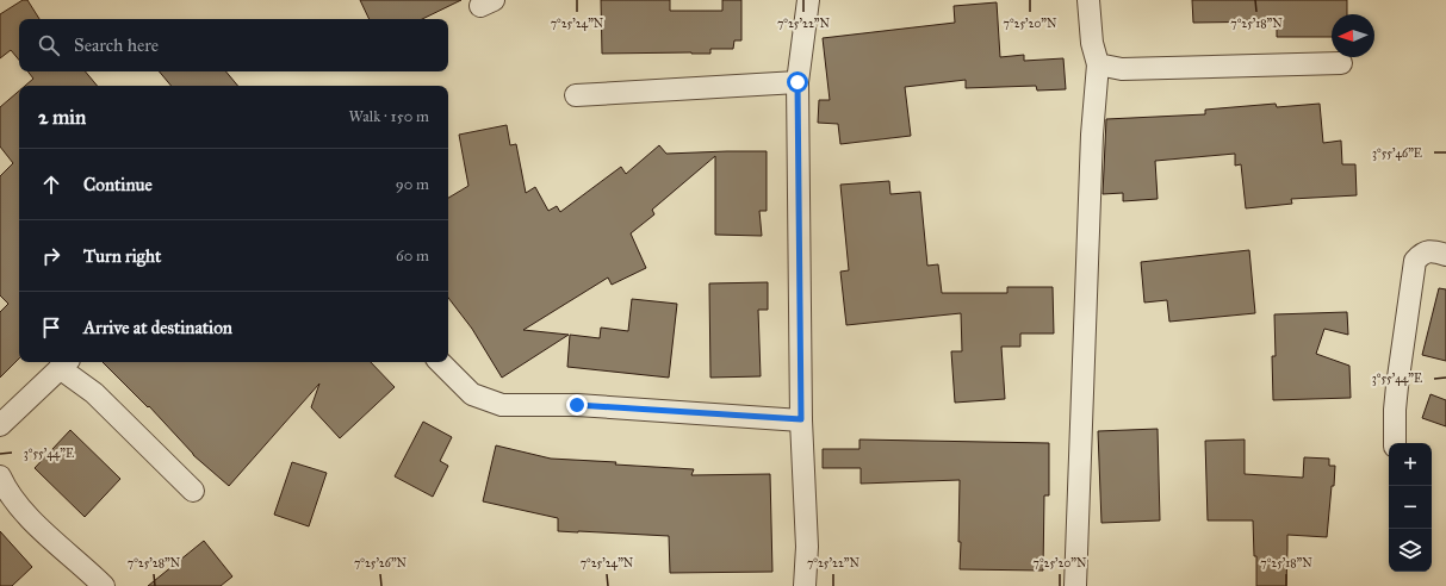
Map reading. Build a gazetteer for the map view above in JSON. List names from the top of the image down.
{
  "north": "left",
  "page": {
    "search": "Search here",
    "heading": ["2 min", "Walk · 150 m"],
    "list": [
      ["Continue", "90 m"],
      ["Turn right", "60 m"],
      "Arrive at destination"
    ],
    "map_buttons": ["+", "−"]
  },
  "coordinates": [
    "7°25'24\"N",
    "7°25'22\"N",
    "7°25'20\"N",
    "7°25'18\"N",
    "3°55'46\"E",
    "3°55'44\"E",
    "7°25'28\"N",
    "7°25'26\"N"
  ]
}
